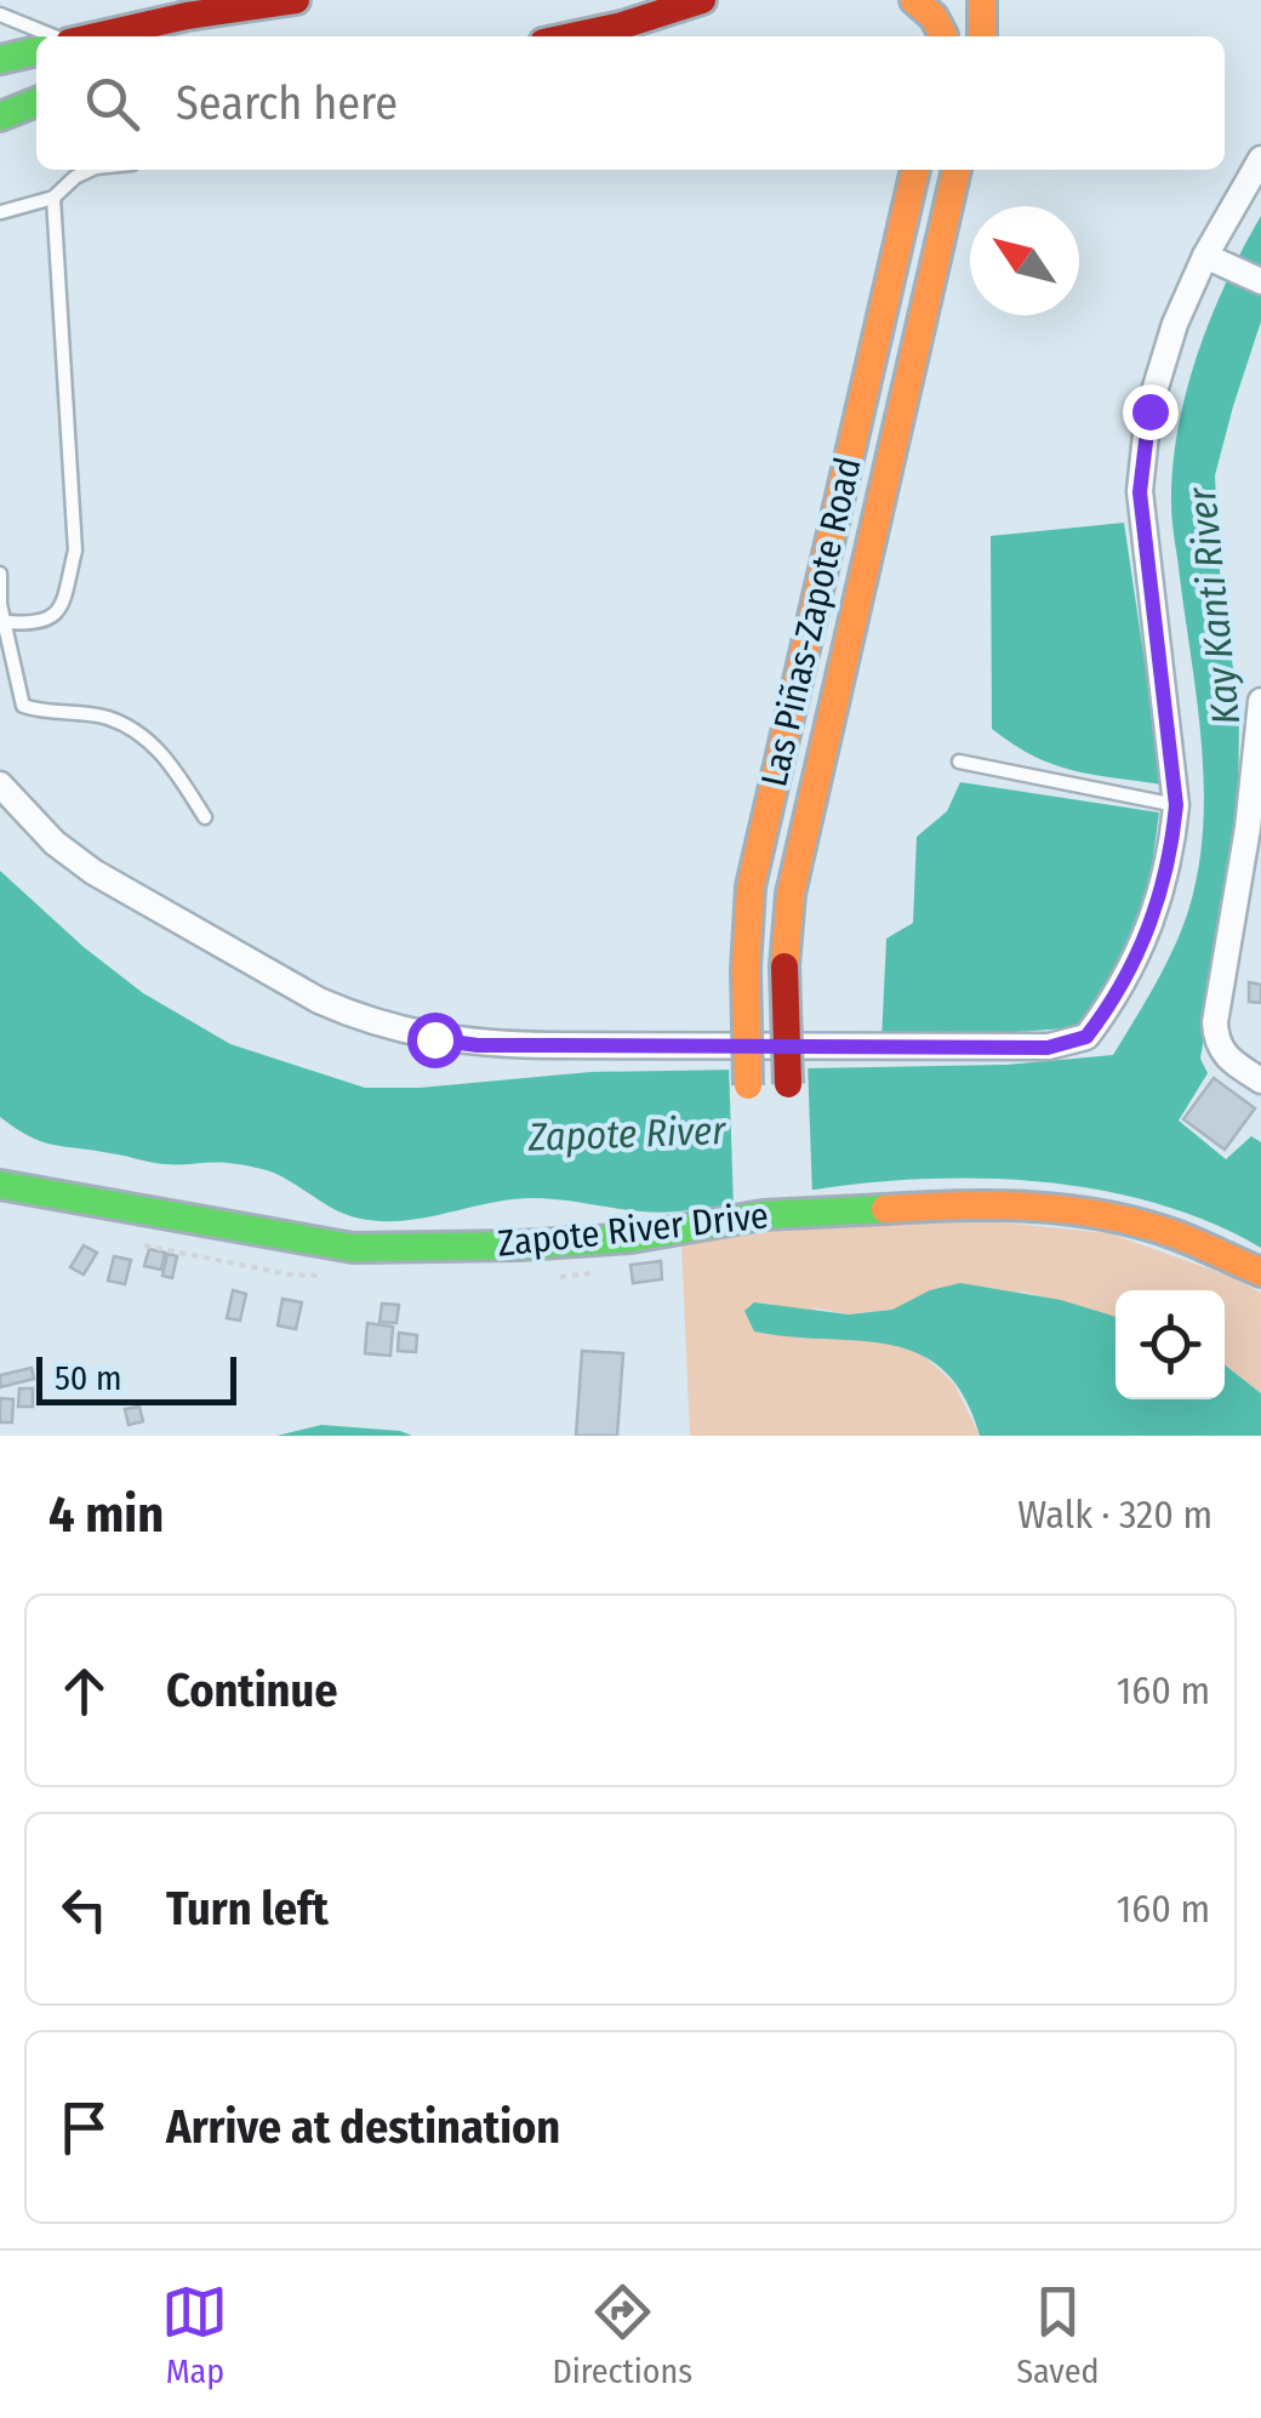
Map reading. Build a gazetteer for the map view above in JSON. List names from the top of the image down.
{
  "streets": {
    "main road": ["Las Piñas-Zapote Road", "Zapote River Drive"]
  },
  "water": ["Kay Kanti River", "Zapote River"],
  "scale_bar": "50 m",
  "north": "top left",
  "page": {
    "search": "Search here",
    "scale": "50 m",
    "heading": ["4 min", "Walk · 320 m"],
    "list": [
      ["Continue", "160 m"],
      ["Turn left", "160 m"],
      "Arrive at destination"
    ],
    "nav": ["Map", "Directions", "Saved"]
  }
}
